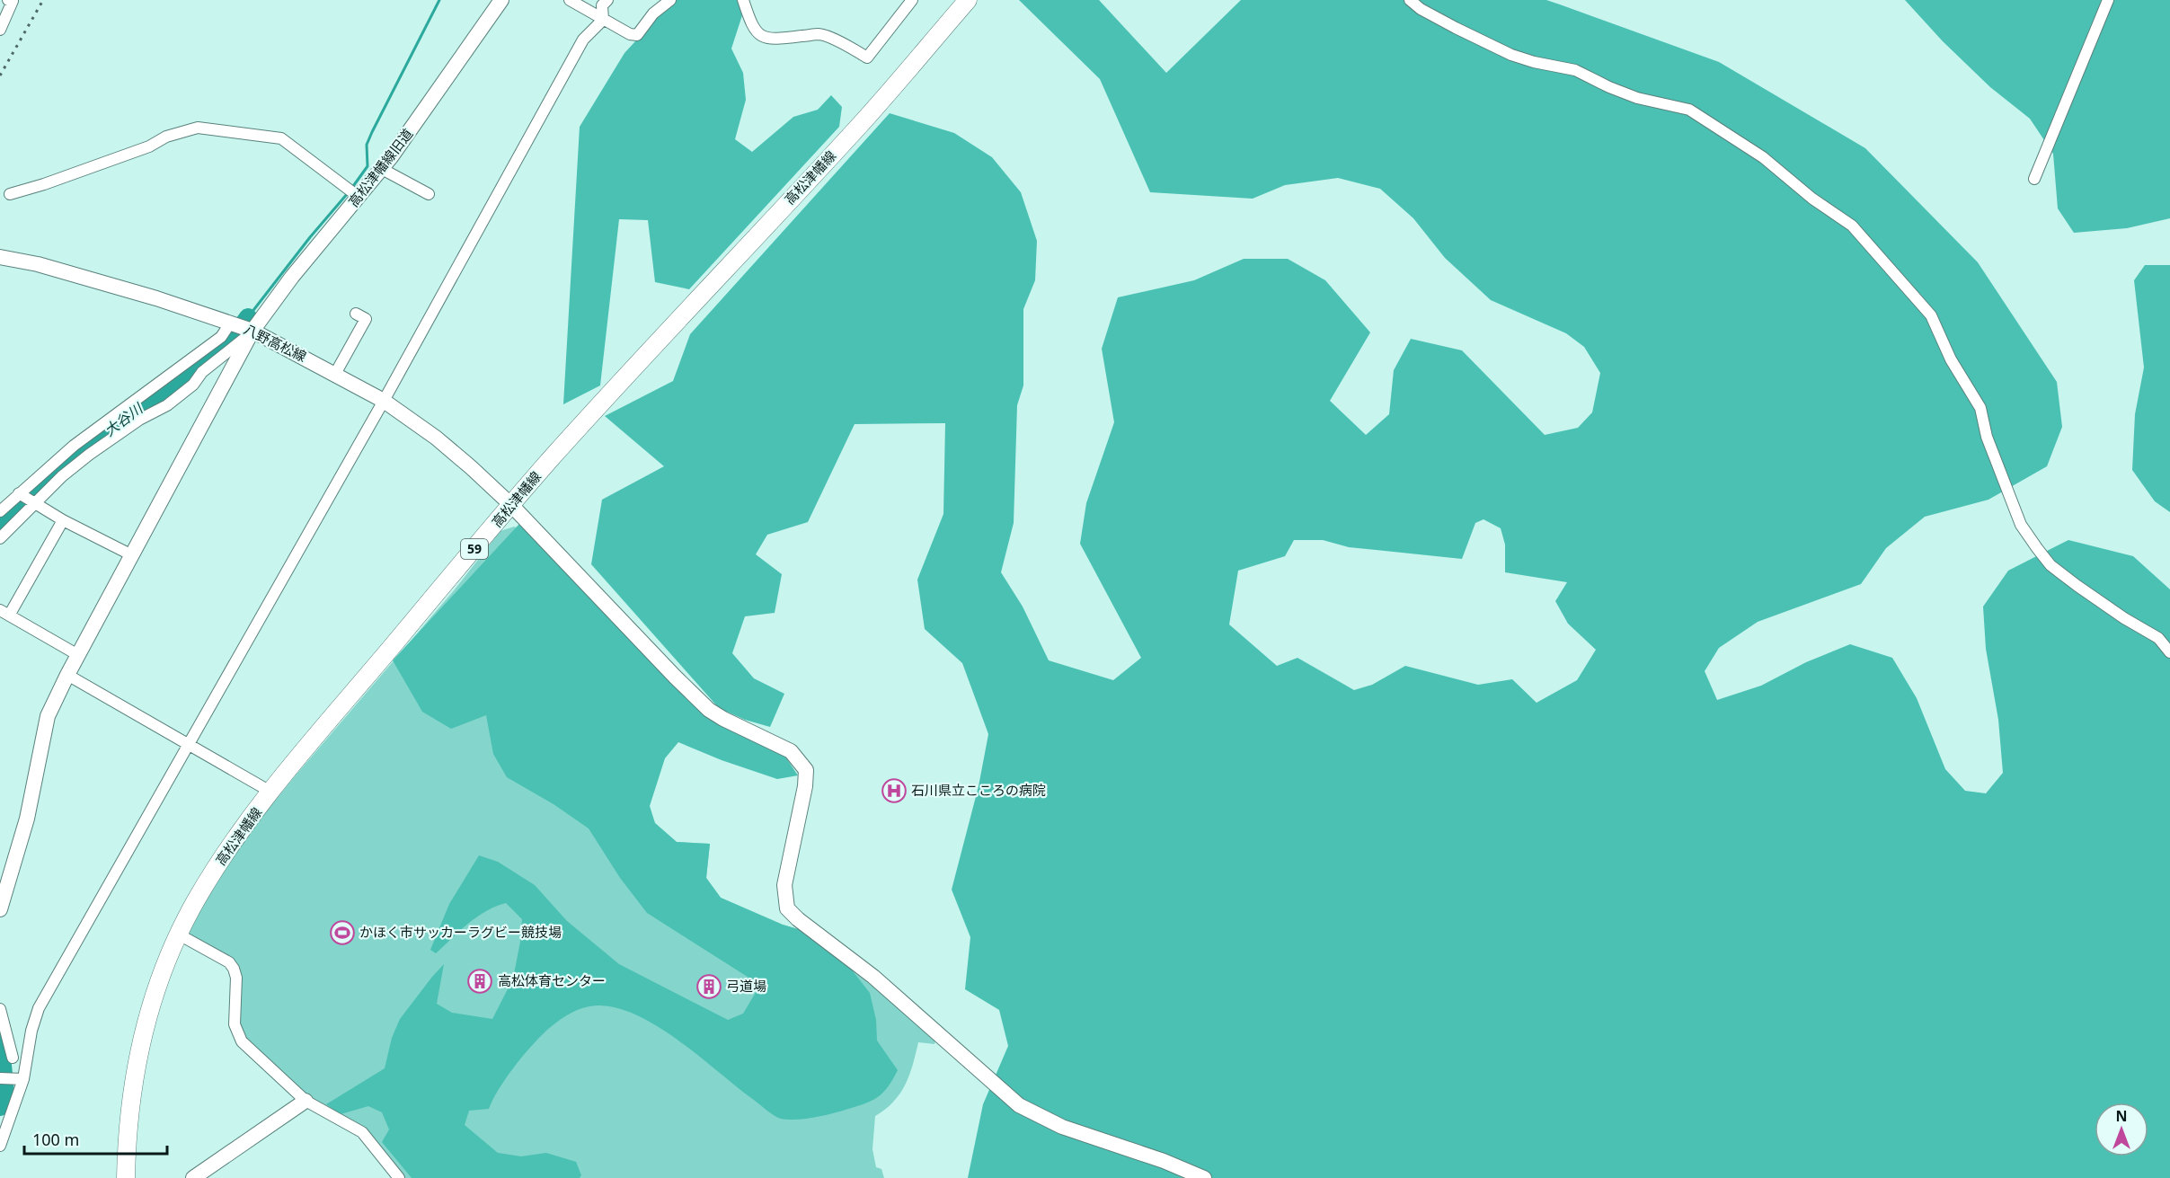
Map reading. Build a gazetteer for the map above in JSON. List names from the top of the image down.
{
  "streets": {
    "main road": ["高松津幡線", "59"],
    "street": ["高松津幡線旧道", "八野高松線"]
  },
  "crossings": [
    ["高松津幡線旧道", "八野高松線"],
    ["高松津幡線", "八野高松線"]
  ],
  "water": ["大谷川"],
  "places": {
    "hospital": ["石川県立こころの病院"],
    "sports": ["かほく市サッカーラグビー競技場"],
    "building": ["高松体育センター", "弓道場"]
  },
  "scale_bar": "100 m",
  "north": "top"
}
